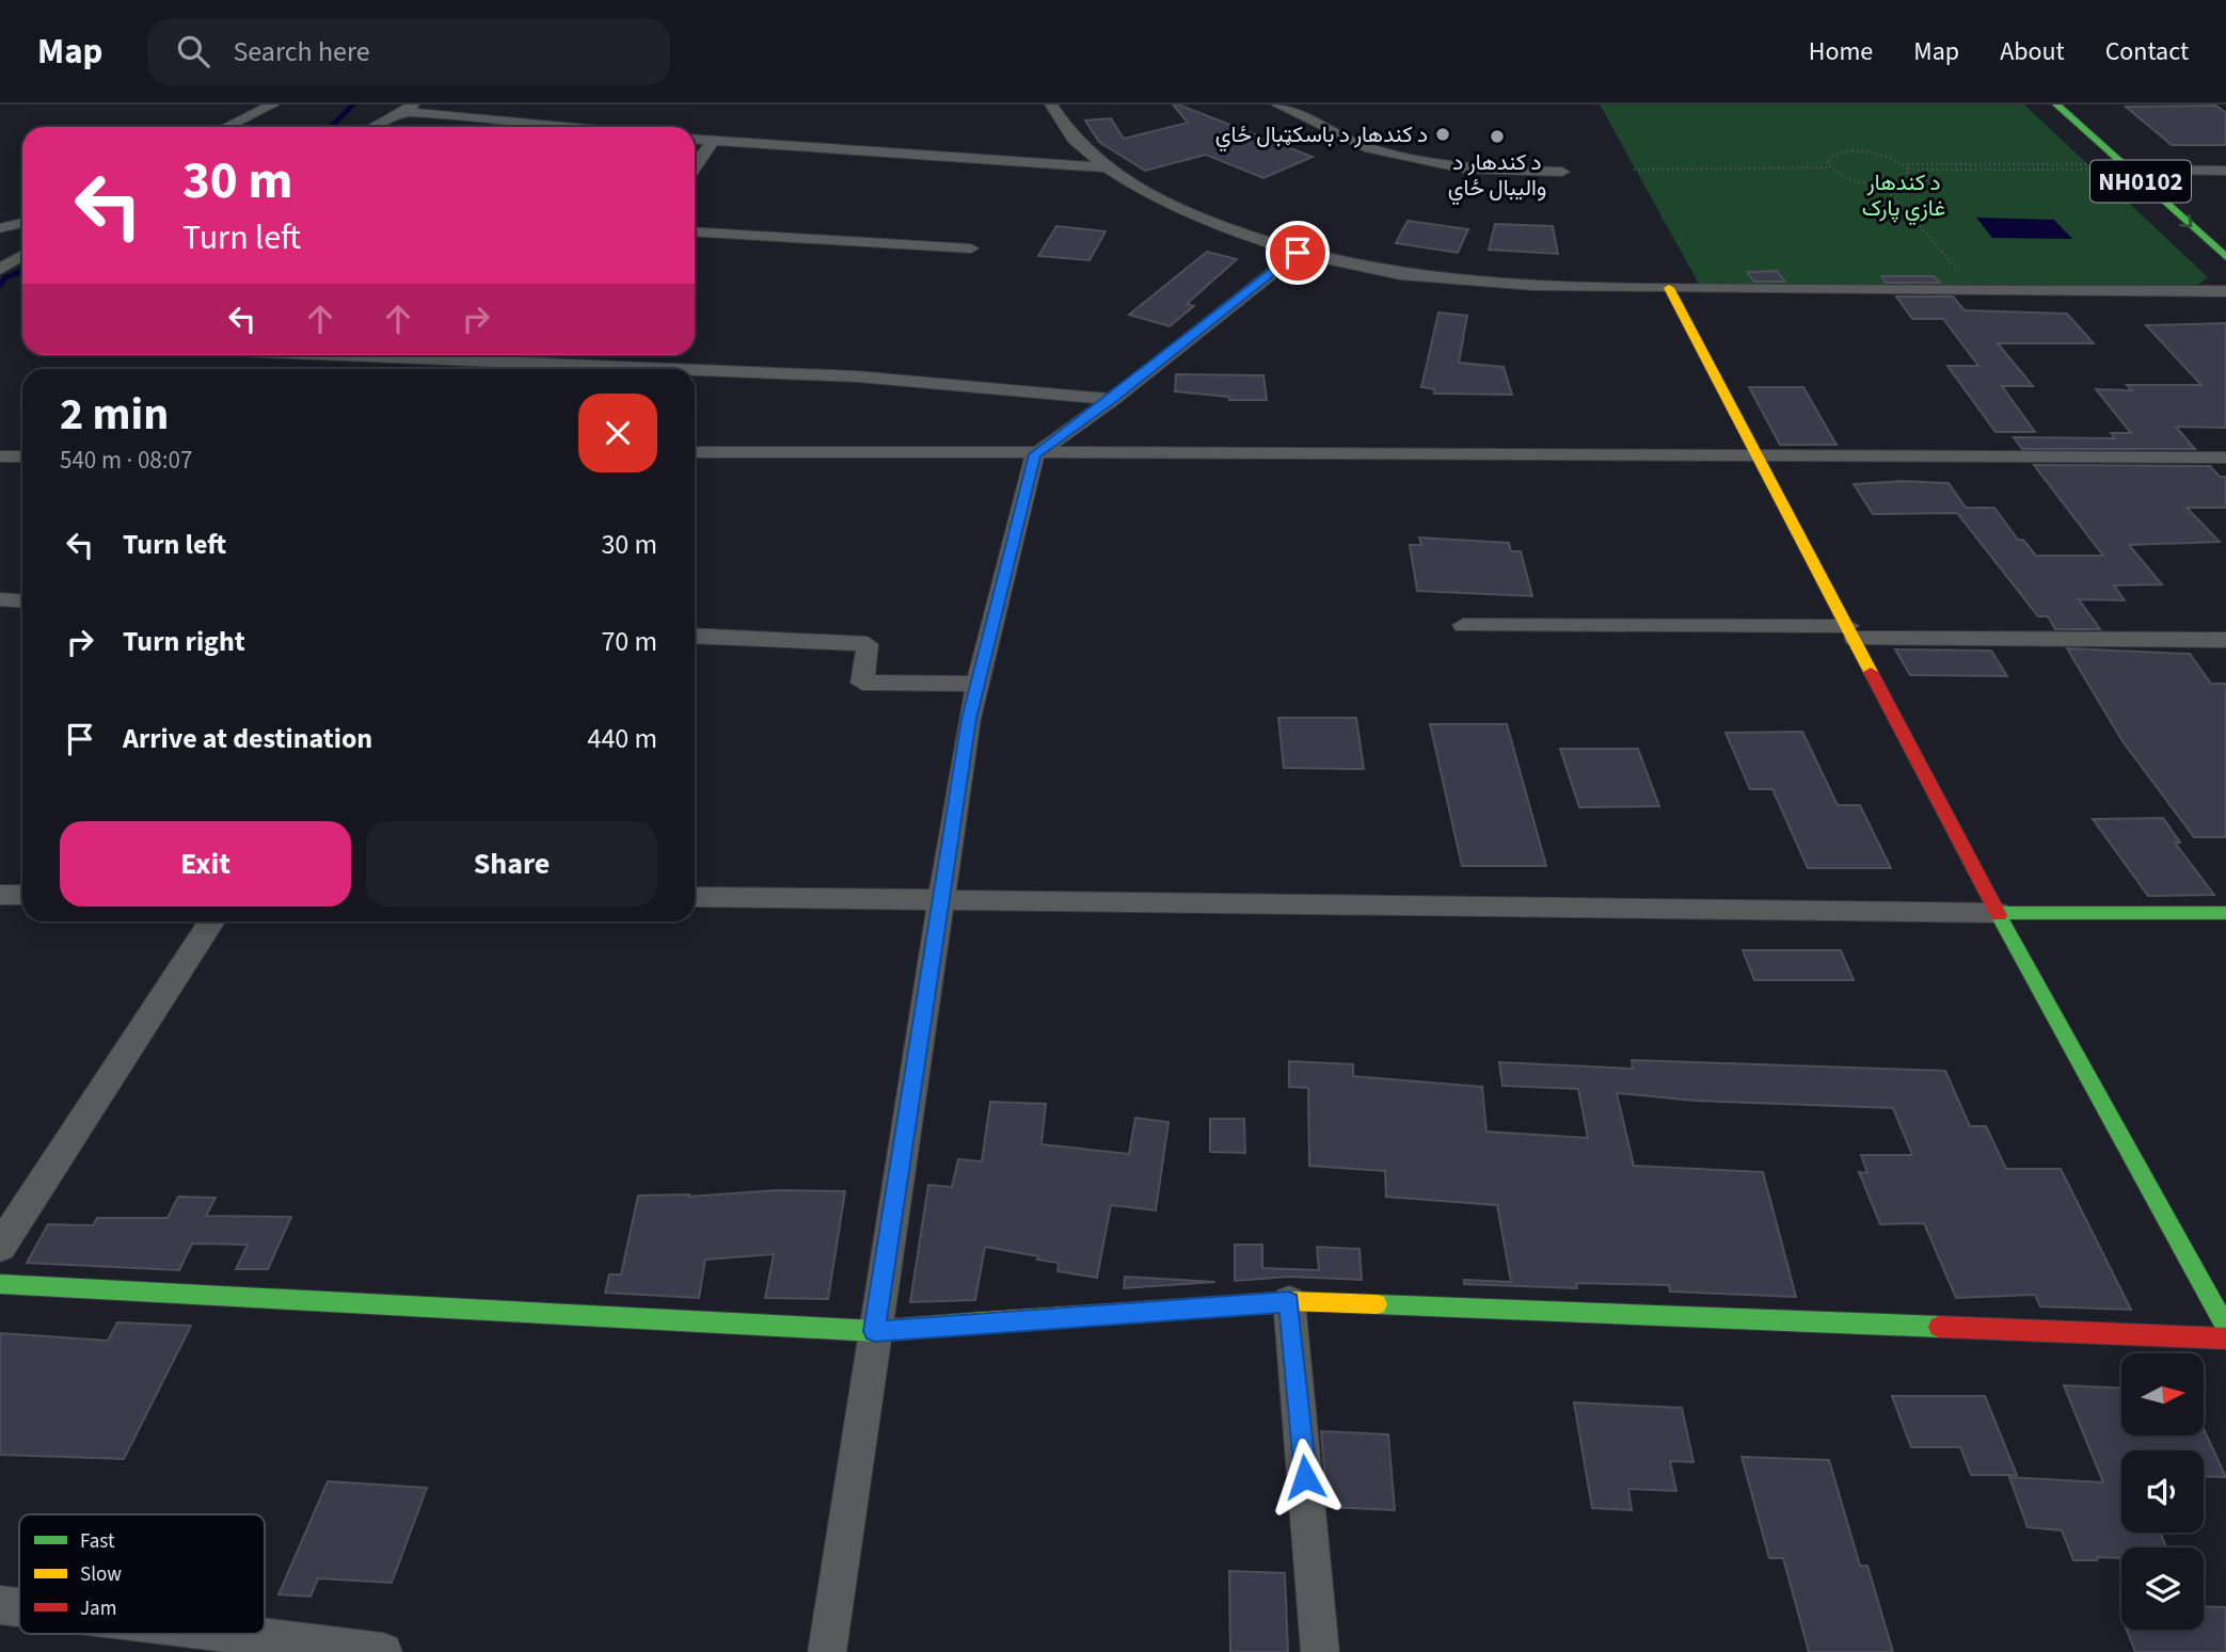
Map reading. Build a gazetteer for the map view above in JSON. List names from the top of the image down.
{
  "streets": {
    "main road": ["NH0102"]
  },
  "parks": ["د کندهار غازي پارک"],
  "places": ["د کندهار د باسکټبال ځاي", "د کندهار د واليبال ځاي"],
  "legend": ["Fast", "Slow", "Jam"],
  "north": "right",
  "page": {
    "header": "Map",
    "search": "Search here",
    "nav": [
      "Home",
      "Map",
      "About",
      "Contact"
    ],
    "turn": ["30 m", "Turn left"],
    "heading": ["2 min", "540 m · 08:07"],
    "list": [
      {
        "name": "Turn left",
        "value": "30 m"
      },
      {
        "name": "Turn right",
        "value": "70 m"
      },
      {
        "name": "Arrive at destination",
        "value": "440 m"
      }
    ],
    "buttons": ["Exit", "Share"]
  }
}
